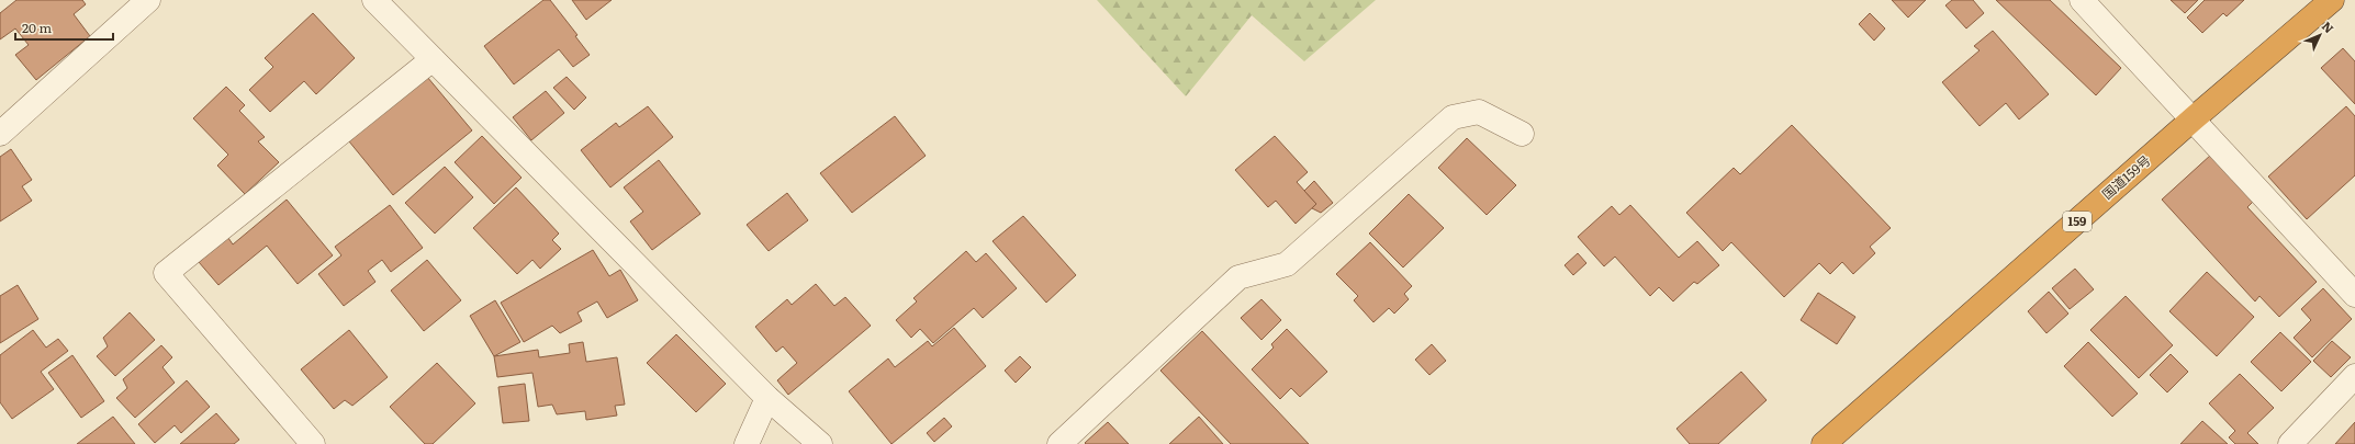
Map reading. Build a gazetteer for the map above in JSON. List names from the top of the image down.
{
  "streets": {
    "highway": ["国道159号", "159"]
  },
  "scale_bar": "20 m",
  "north": "top right"
}
